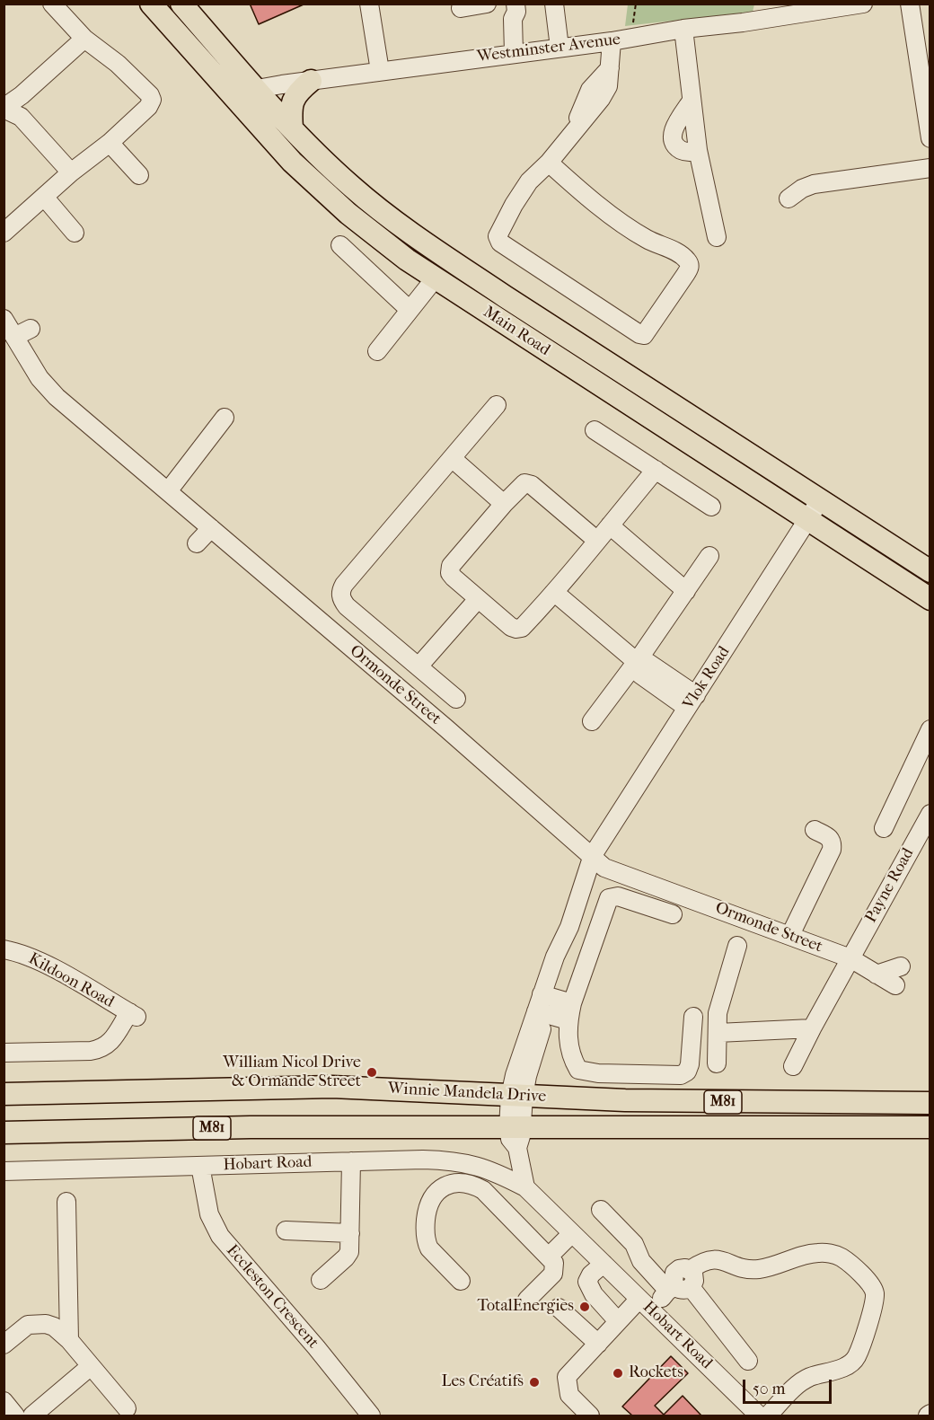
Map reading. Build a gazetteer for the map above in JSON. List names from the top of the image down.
{
  "streets": {
    "main road": ["Main Road", "Winnie Mandela Drive", "M81"],
    "street": [
      "Westminster Avenue",
      "Vlok Road",
      "Ormonde Street",
      "Payne Road",
      "Kildoon Road",
      "Hobart Road",
      "Eccleston Crescent"
    ]
  },
  "crossings": [
    ["Westminster Avenue", "Main Road"],
    ["Main Road", "Vlok Road"],
    ["Vlok Road", "Ormonde Street"],
    ["Ormonde Street", "Payne Road"],
    ["Hobart Road", "Eccleston Crescent"]
  ],
  "places": [
    "William Nicol Drive & Ormande Street",
    "TotalEnergies",
    "Rockets",
    "Les Créatifs"
  ],
  "scale_bar": "50 m"
}
